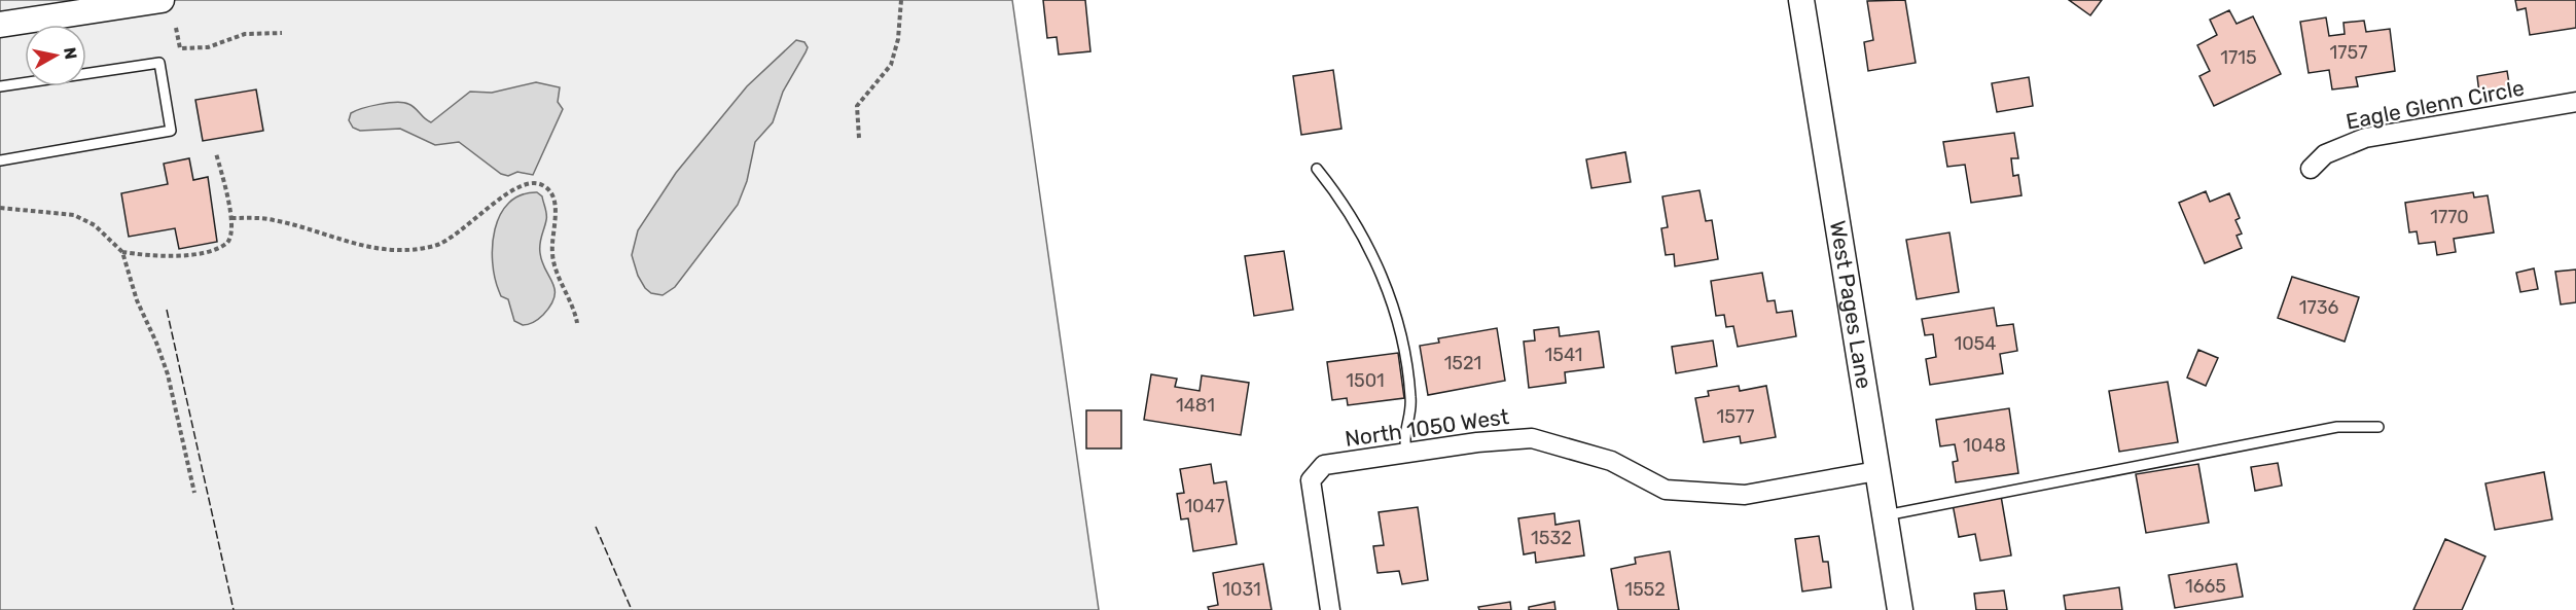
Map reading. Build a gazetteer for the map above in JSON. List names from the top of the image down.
{
  "streets": {
    "street": ["Eagle Glenn Circle", "West Pages Lane", "North 1050 West"]
  },
  "crossings": [
    ["West Pages Lane", "North 1050 West"]
  ],
  "house_numbers": [
    "1757",
    "1715",
    "1770",
    "1736",
    "1054",
    "1541",
    "1521",
    "1501",
    "1481",
    "1577",
    "1048",
    "1047",
    "1532",
    "1665",
    "1031",
    "1552"
  ],
  "north": "right"
}
